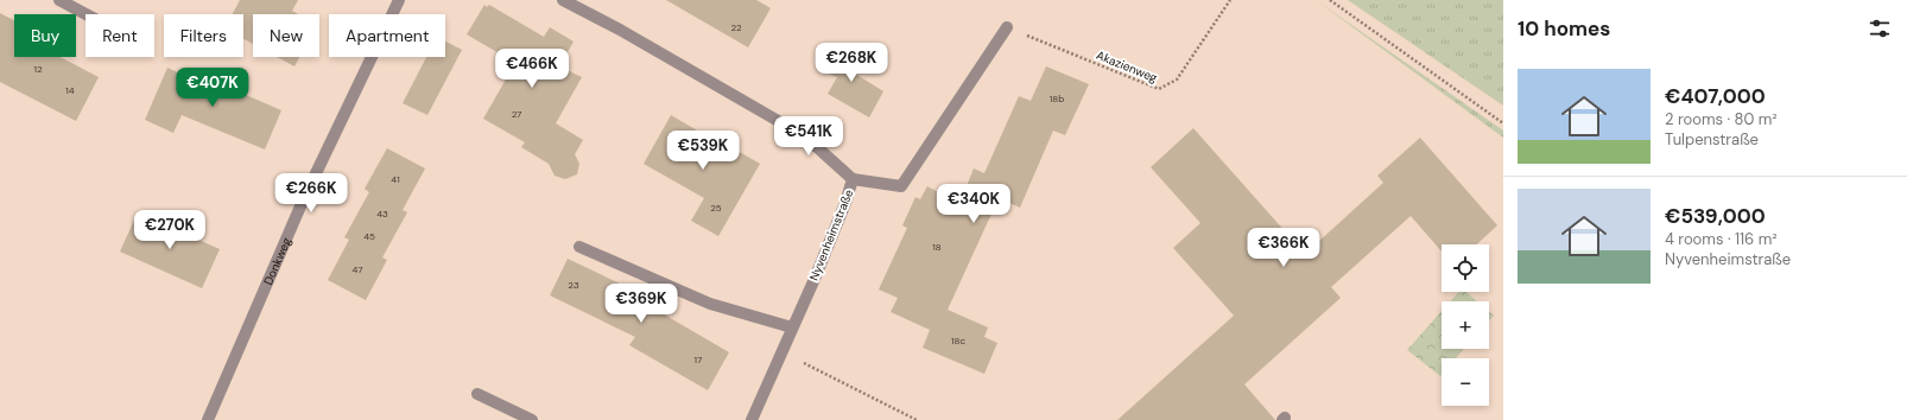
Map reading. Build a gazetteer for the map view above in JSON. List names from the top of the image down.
{
  "streets": {
    "street": ["Nyvenheimstraße", "Donkweg"],
    "path": ["Akazienweg"]
  },
  "house_numbers": [
    "22",
    "12",
    "14",
    "18b",
    "27",
    "41",
    "25",
    "43",
    "45",
    "18",
    "47",
    "23",
    "18c",
    "17"
  ],
  "page": {
    "heading": "10 homes",
    "chip": [
      "Buy",
      "Rent",
      "Filters",
      "New",
      "Apartment"
    ],
    "price": [
      "€268K",
      "€466K",
      "€407K",
      "€541K",
      "€539K",
      "€266K",
      "€340K",
      "€270K",
      "€366K",
      "€369K"
    ],
    "list": [
      {
        "name": "€407,000",
        "note": "2 rooms · 80 m² · Tulpenstraße"
      },
      {
        "name": "€539,000",
        "note": "4 rooms · 116 m² · Nyvenheimstraße"
      }
    ],
    "map_buttons": ["+", "−"]
  }
}
